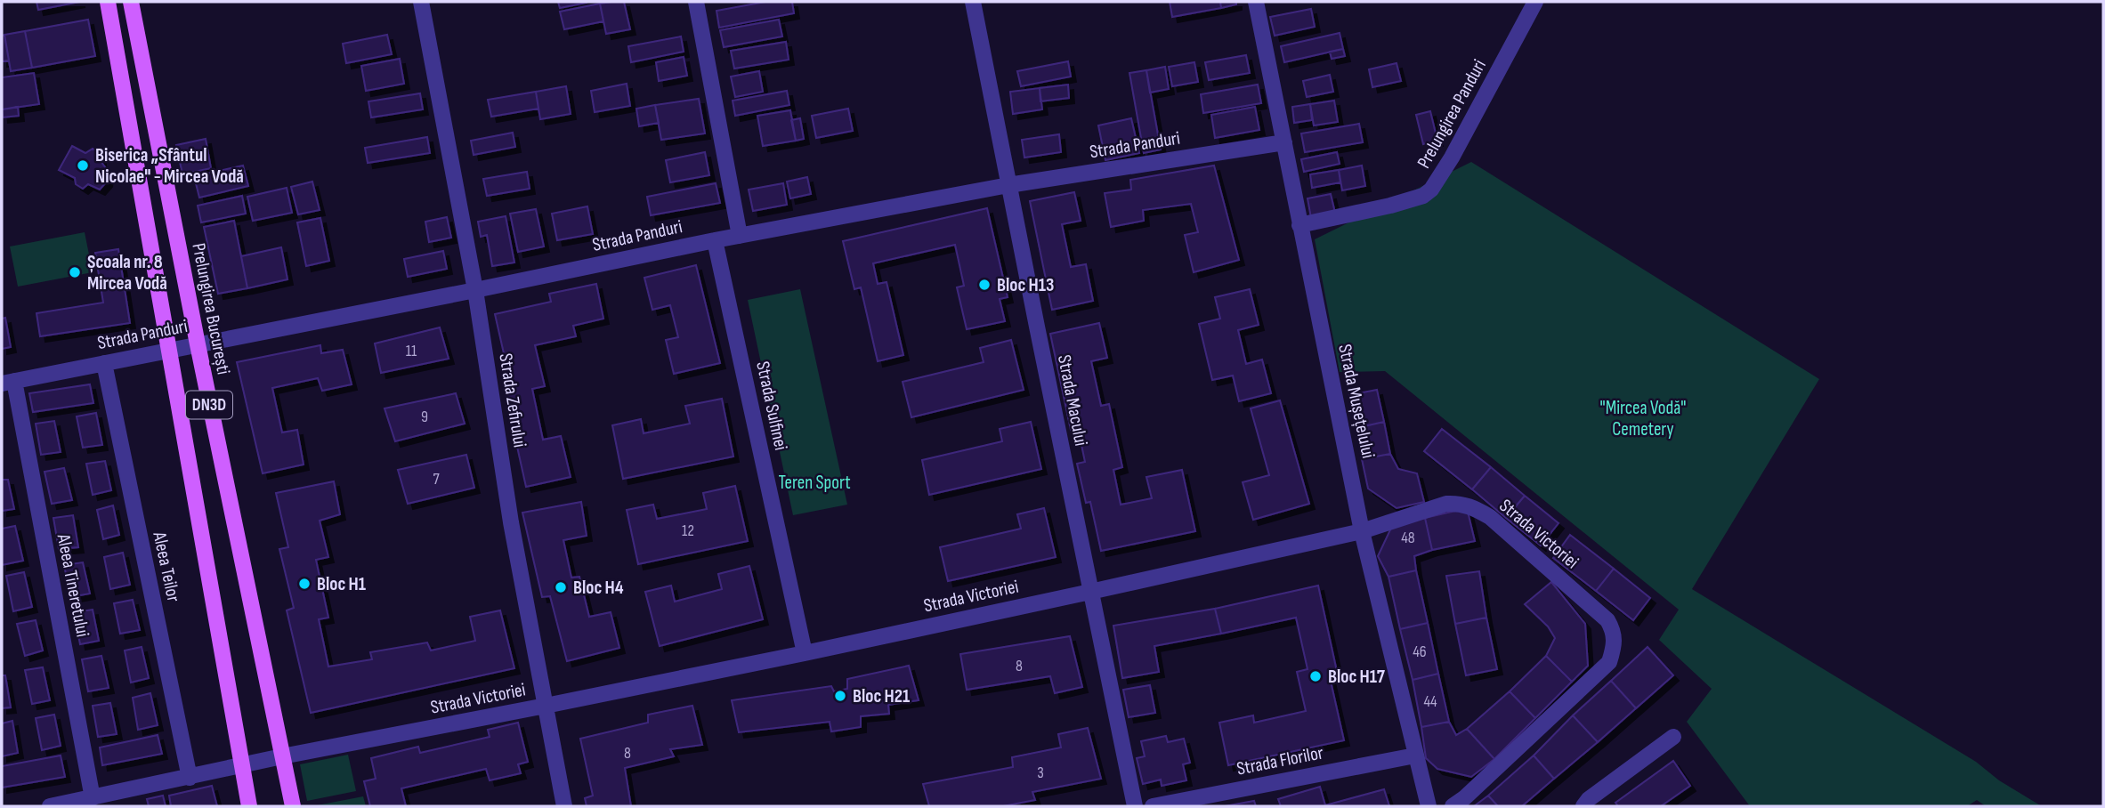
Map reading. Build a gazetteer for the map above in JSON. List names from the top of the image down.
{
  "streets": {
    "main road": ["Prelungirea București", "DN3D"],
    "street": [
      "Prelungirea Panduri",
      "Strada Panduri",
      "Strada Zefirului",
      "Strada Macului",
      "Strada Mușețelului",
      "Strada Sulfinei",
      "Strada Victoriei",
      "Aleea Teilor",
      "Aleea Tineretului",
      "Strada Florilor"
    ]
  },
  "crossings": [
    ["Prelungirea Panduri", "Strada Mușețelului"],
    ["Strada Panduri", "Prelungirea București"],
    ["Strada Panduri", "Strada Zefirului"],
    ["Strada Panduri", "Strada Macului"],
    ["Strada Panduri", "Strada Mușețelului"],
    ["Strada Panduri", "DN3D"],
    ["Strada Panduri", "Strada Sulfinei"],
    ["Strada Panduri", "Aleea Teilor"],
    ["Strada Panduri", "Aleea Tineretului"],
    ["Prelungirea București", "Strada Victoriei"],
    ["Strada Zefirului", "Strada Victoriei"],
    ["Strada Macului", "Strada Victoriei"],
    ["Strada Mușețelului", "Strada Victoriei"],
    ["Strada Mușețelului", "Strada Florilor"],
    ["DN3D", "Strada Victoriei"],
    ["Strada Sulfinei", "Strada Victoriei"],
    ["Strada Victoriei", "Aleea Teilor"],
    ["Strada Victoriei", "Aleea Tineretului"]
  ],
  "parks": ["\"Mircea Vodă\" Cemetery", "Teren Sport"],
  "places": [
    "Biserica „Sfântul Nicolae\" - Mircea Vodă",
    "Școala nr. 8 Mircea Vodă",
    "Bloc H13",
    "Bloc H1",
    "Bloc H4",
    "Bloc H17",
    "Bloc H21"
  ],
  "house_numbers": [
    "11",
    "9",
    "7",
    "12",
    "48",
    "46",
    "8",
    "44",
    "8",
    "3"
  ]
}
